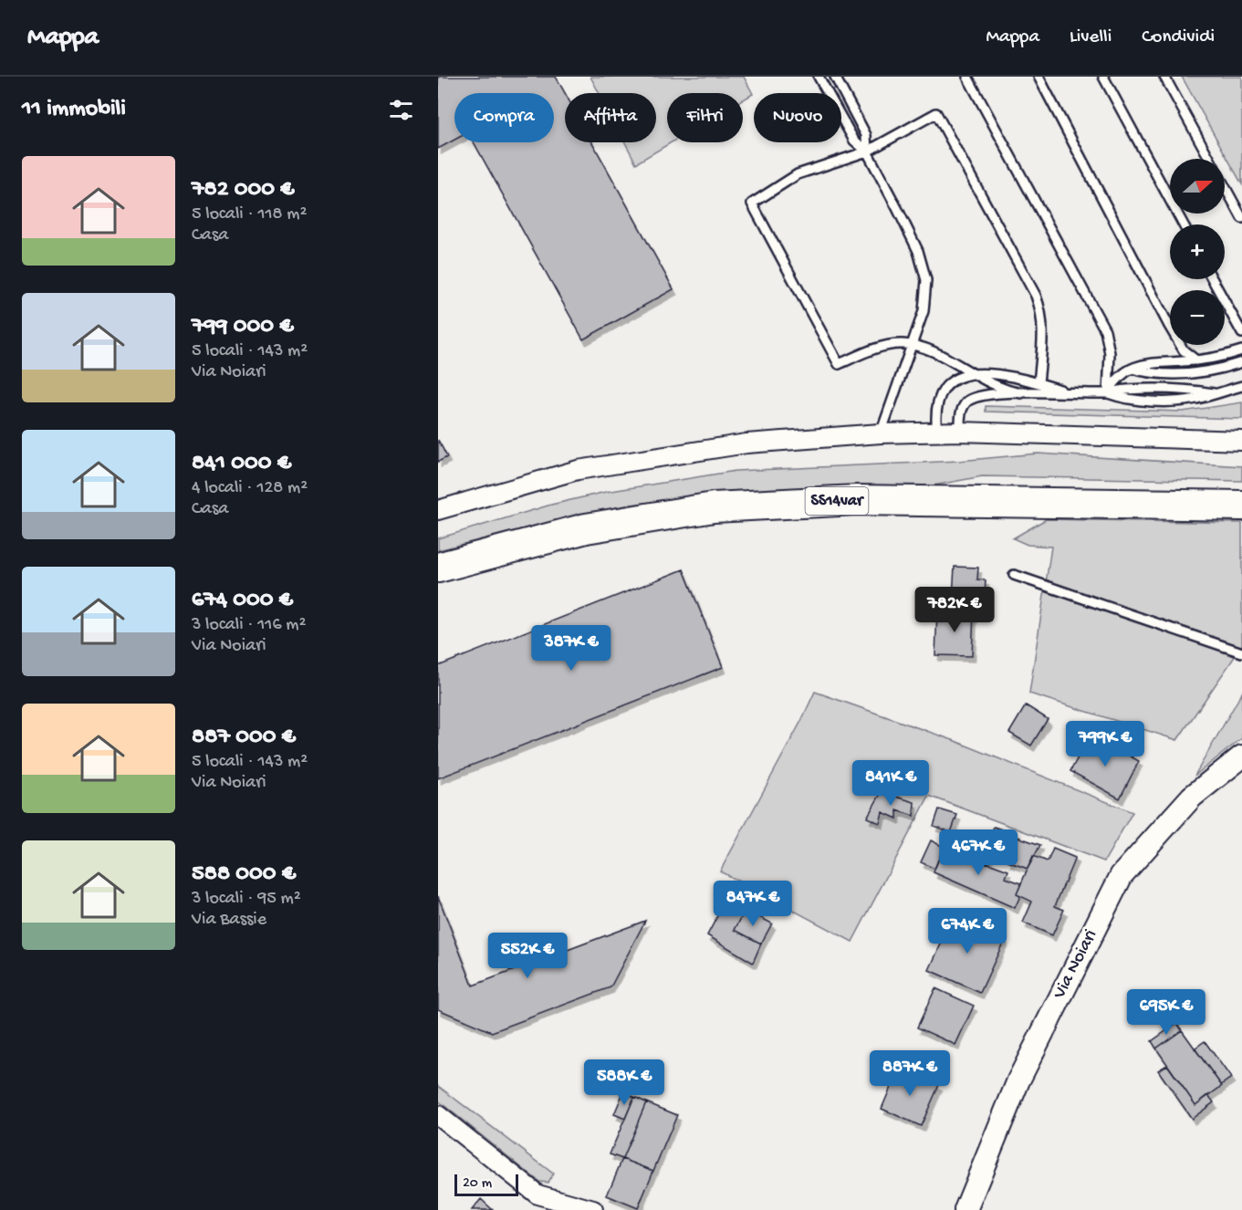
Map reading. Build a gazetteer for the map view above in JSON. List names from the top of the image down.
{
  "streets": {
    "highway": ["SS14var"],
    "street": ["Via Noiari"]
  },
  "scale_bar": "20 m",
  "north": "right",
  "page": {
    "header": "Mappa",
    "nav": ["Mappa", "Livelli", "Condividi"],
    "heading": "11 immobili",
    "chip": [
      "Compra",
      "Affitta",
      "Filtri",
      "Nuovo"
    ],
    "list": [
      {
        "name": "782 000 €",
        "note": "5 locali · 118 m² · Casa"
      },
      {
        "name": "799 000 €",
        "note": "5 locali · 143 m² · Via Noiari"
      },
      {
        "name": "841 000 €",
        "note": "4 locali · 128 m² · Casa"
      },
      {
        "name": "674 000 €",
        "note": "3 locali · 116 m² · Via Noiari"
      },
      {
        "name": "887 000 €",
        "note": "5 locali · 143 m² · Via Noiari"
      },
      {
        "name": "588 000 €",
        "note": "3 locali · 95 m² · Via Bassie"
      }
    ],
    "map_buttons": ["+", "−"],
    "price": [
      "782K €",
      "387K €",
      "799K €",
      "841K €",
      "467K €",
      "847K €",
      "674K €",
      "552K €",
      "695K €",
      "887K €",
      "588K €"
    ],
    "scale": "20 m"
  }
}
